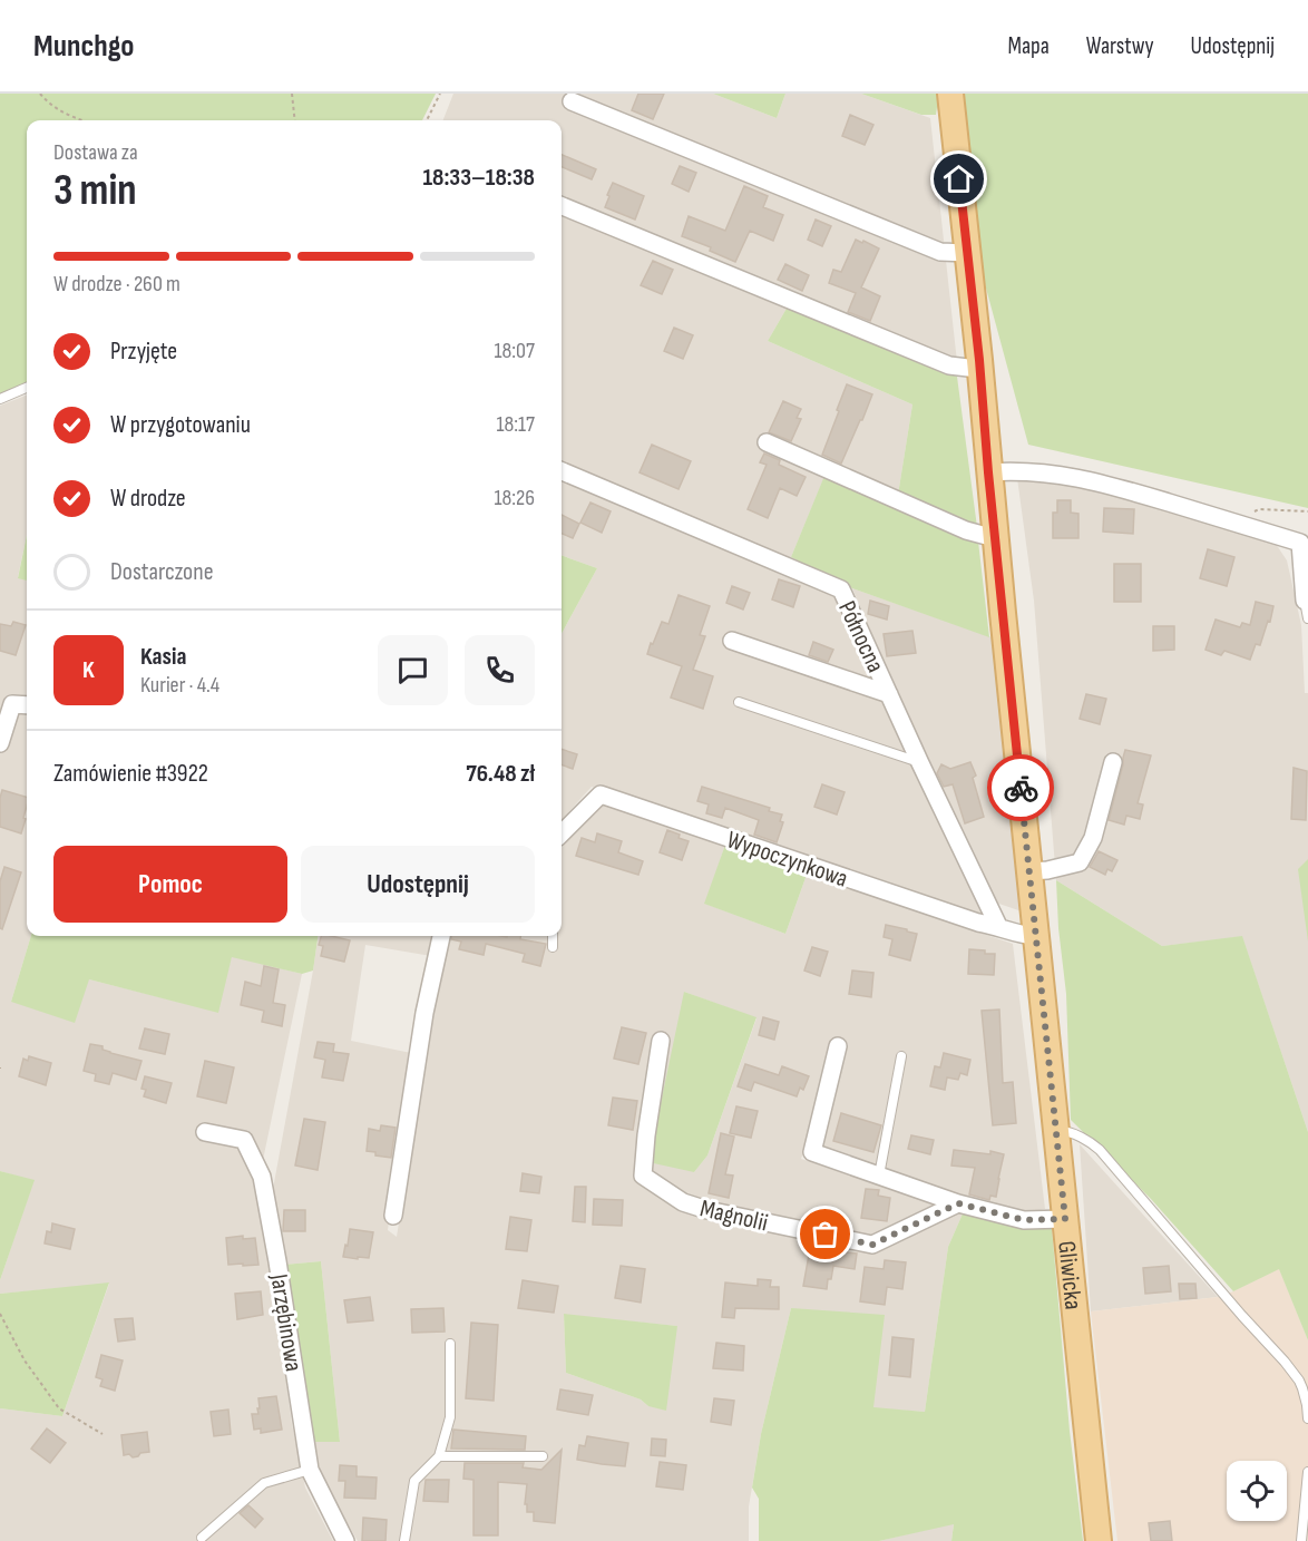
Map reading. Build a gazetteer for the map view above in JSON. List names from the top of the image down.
{
  "streets": {
    "main road": ["Gliwicka"],
    "street": [
      "Północna",
      "Wypoczynkowa",
      "Magnolii",
      "Jarzębinowa"
    ]
  },
  "crossings": [
    ["Północna", "Wypoczynkowa"],
    ["Wypoczynkowa", "Gliwicka"]
  ],
  "page": {
    "header": "Munchgo",
    "nav": ["Mapa", "Warstwy", "Udostępnij"],
    "heading": ["3 min", "Dostawa za", "18:33–18:38"],
    "panel": [
      "Kasia",
      "Kurier · 4.4",
      "Zamówienie #3922",
      "76.48 zł"
    ],
    "bar": "W drodze · 260 m",
    "list": [
      ["Przyjęte", "18:07"],
      ["W przygotowaniu", "18:17"],
      ["W drodze", "18:26"],
      "Dostarczone"
    ],
    "round": "K",
    "buttons": ["Pomoc", "Udostępnij"]
  }
}
